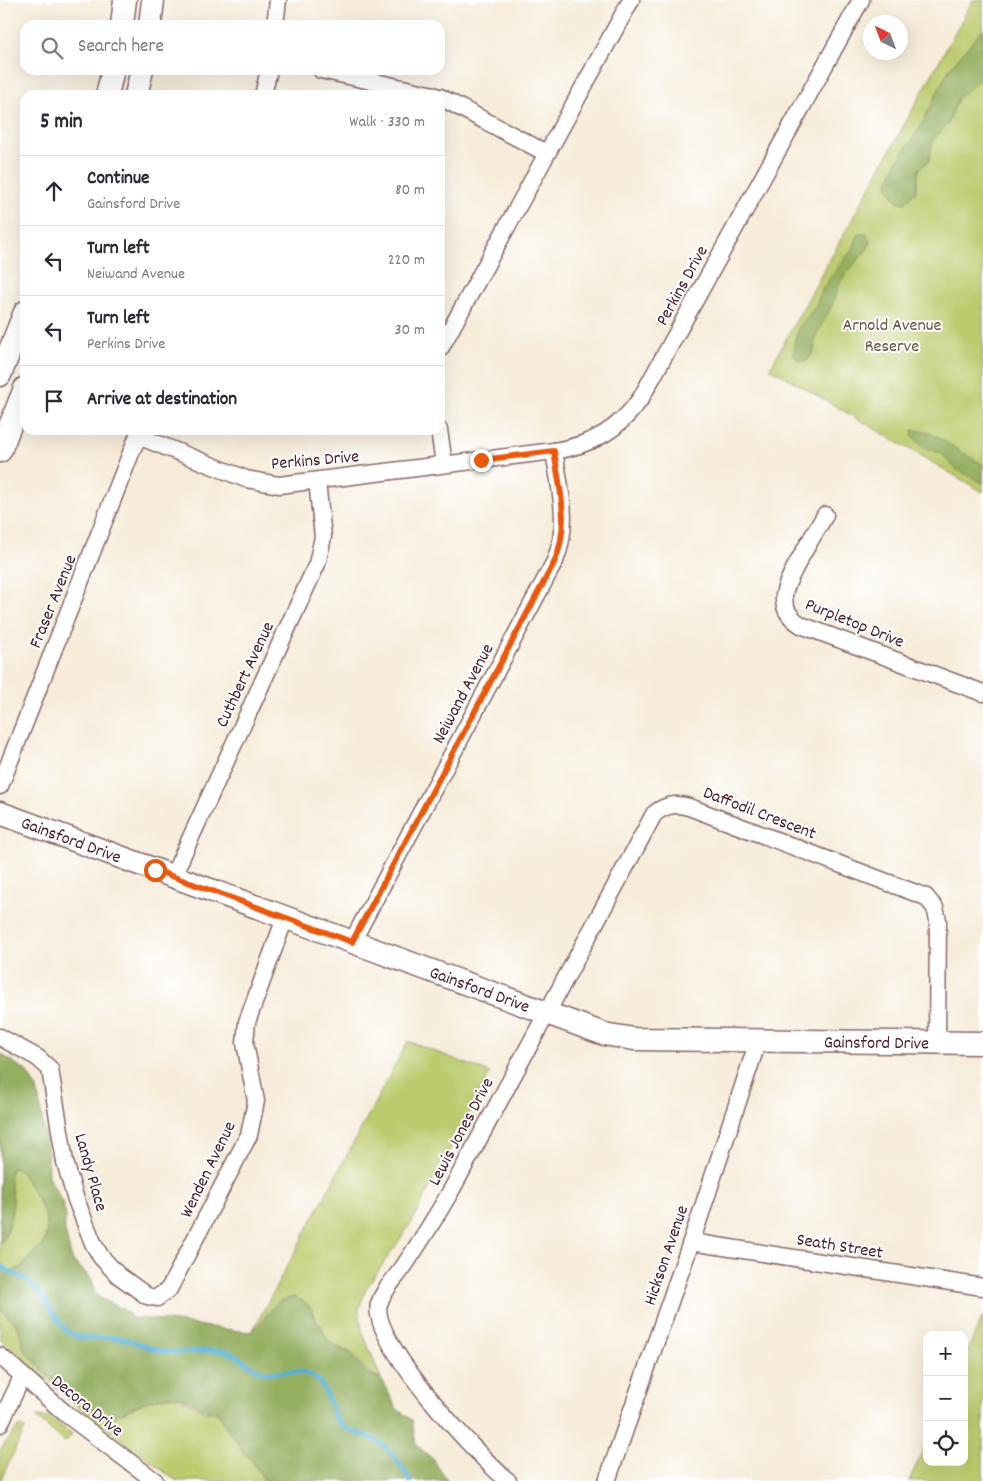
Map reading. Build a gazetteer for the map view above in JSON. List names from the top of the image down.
{
  "streets": {
    "street": [
      "Perkins Drive",
      "Fraser Avenue",
      "Purpletop Drive",
      "Cuthbert Avenue",
      "Neiwand Avenue",
      "Daffodil Crescent",
      "Gainsford Drive",
      "Lewis Jones Drive",
      "Wenden Avenue",
      "Landy Place",
      "Seath Street",
      "Hickson Avenue",
      "Decora Drive"
    ]
  },
  "crossings": [
    ["Perkins Drive", "Cuthbert Avenue"],
    ["Perkins Drive", "Neiwand Avenue"],
    ["Cuthbert Avenue", "Gainsford Drive"],
    ["Neiwand Avenue", "Gainsford Drive"],
    ["Daffodil Crescent", "Gainsford Drive"],
    ["Daffodil Crescent", "Lewis Jones Drive"],
    ["Gainsford Drive", "Lewis Jones Drive"],
    ["Gainsford Drive", "Wenden Avenue"],
    ["Gainsford Drive", "Hickson Avenue"],
    ["Wenden Avenue", "Landy Place"],
    ["Seath Street", "Hickson Avenue"]
  ],
  "parks": ["Arnold Avenue Reserve"],
  "north": "top left",
  "page": {
    "search": "Search here",
    "heading": ["5 min", "Walk · 330 m"],
    "list": [
      ["Continue", "Gainsford Drive", "80 m"],
      ["Turn left", "Neiwand Avenue", "220 m"],
      ["Turn left", "Perkins Drive", "30 m"],
      "Arrive at destination"
    ],
    "map_buttons": ["+", "−"]
  }
}
